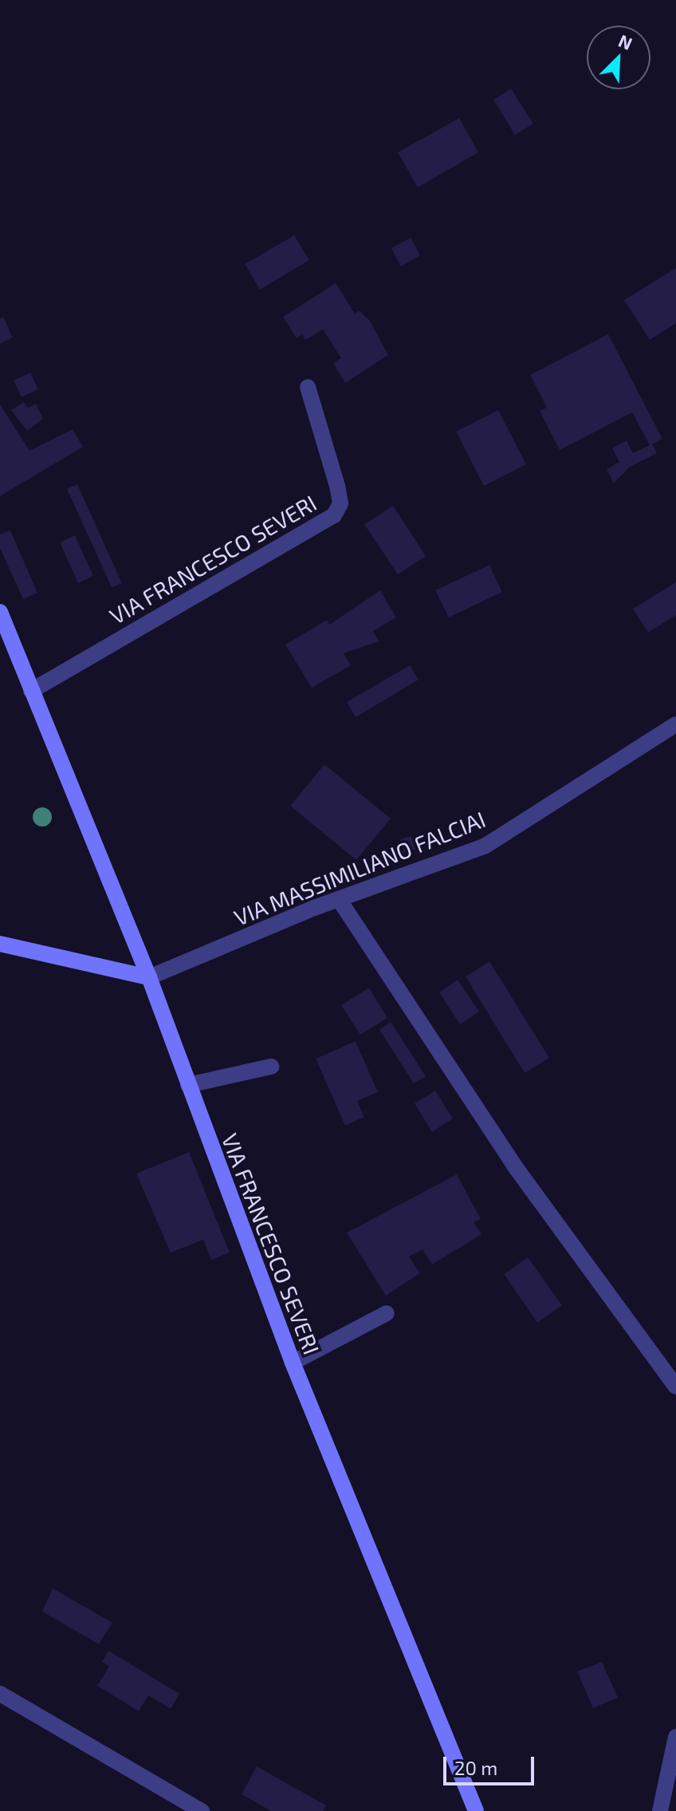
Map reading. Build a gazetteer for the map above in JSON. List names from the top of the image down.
{
  "streets": {
    "street": ["VIA FRANCESCO SEVERI", "VIA MASSIMILIANO FALCIAI"]
  },
  "crossings": [
    ["VIA FRANCESCO SEVERI", "VIA MASSIMILIANO FALCIAI"]
  ],
  "scale_bar": "20 m",
  "north": "top right"
}
